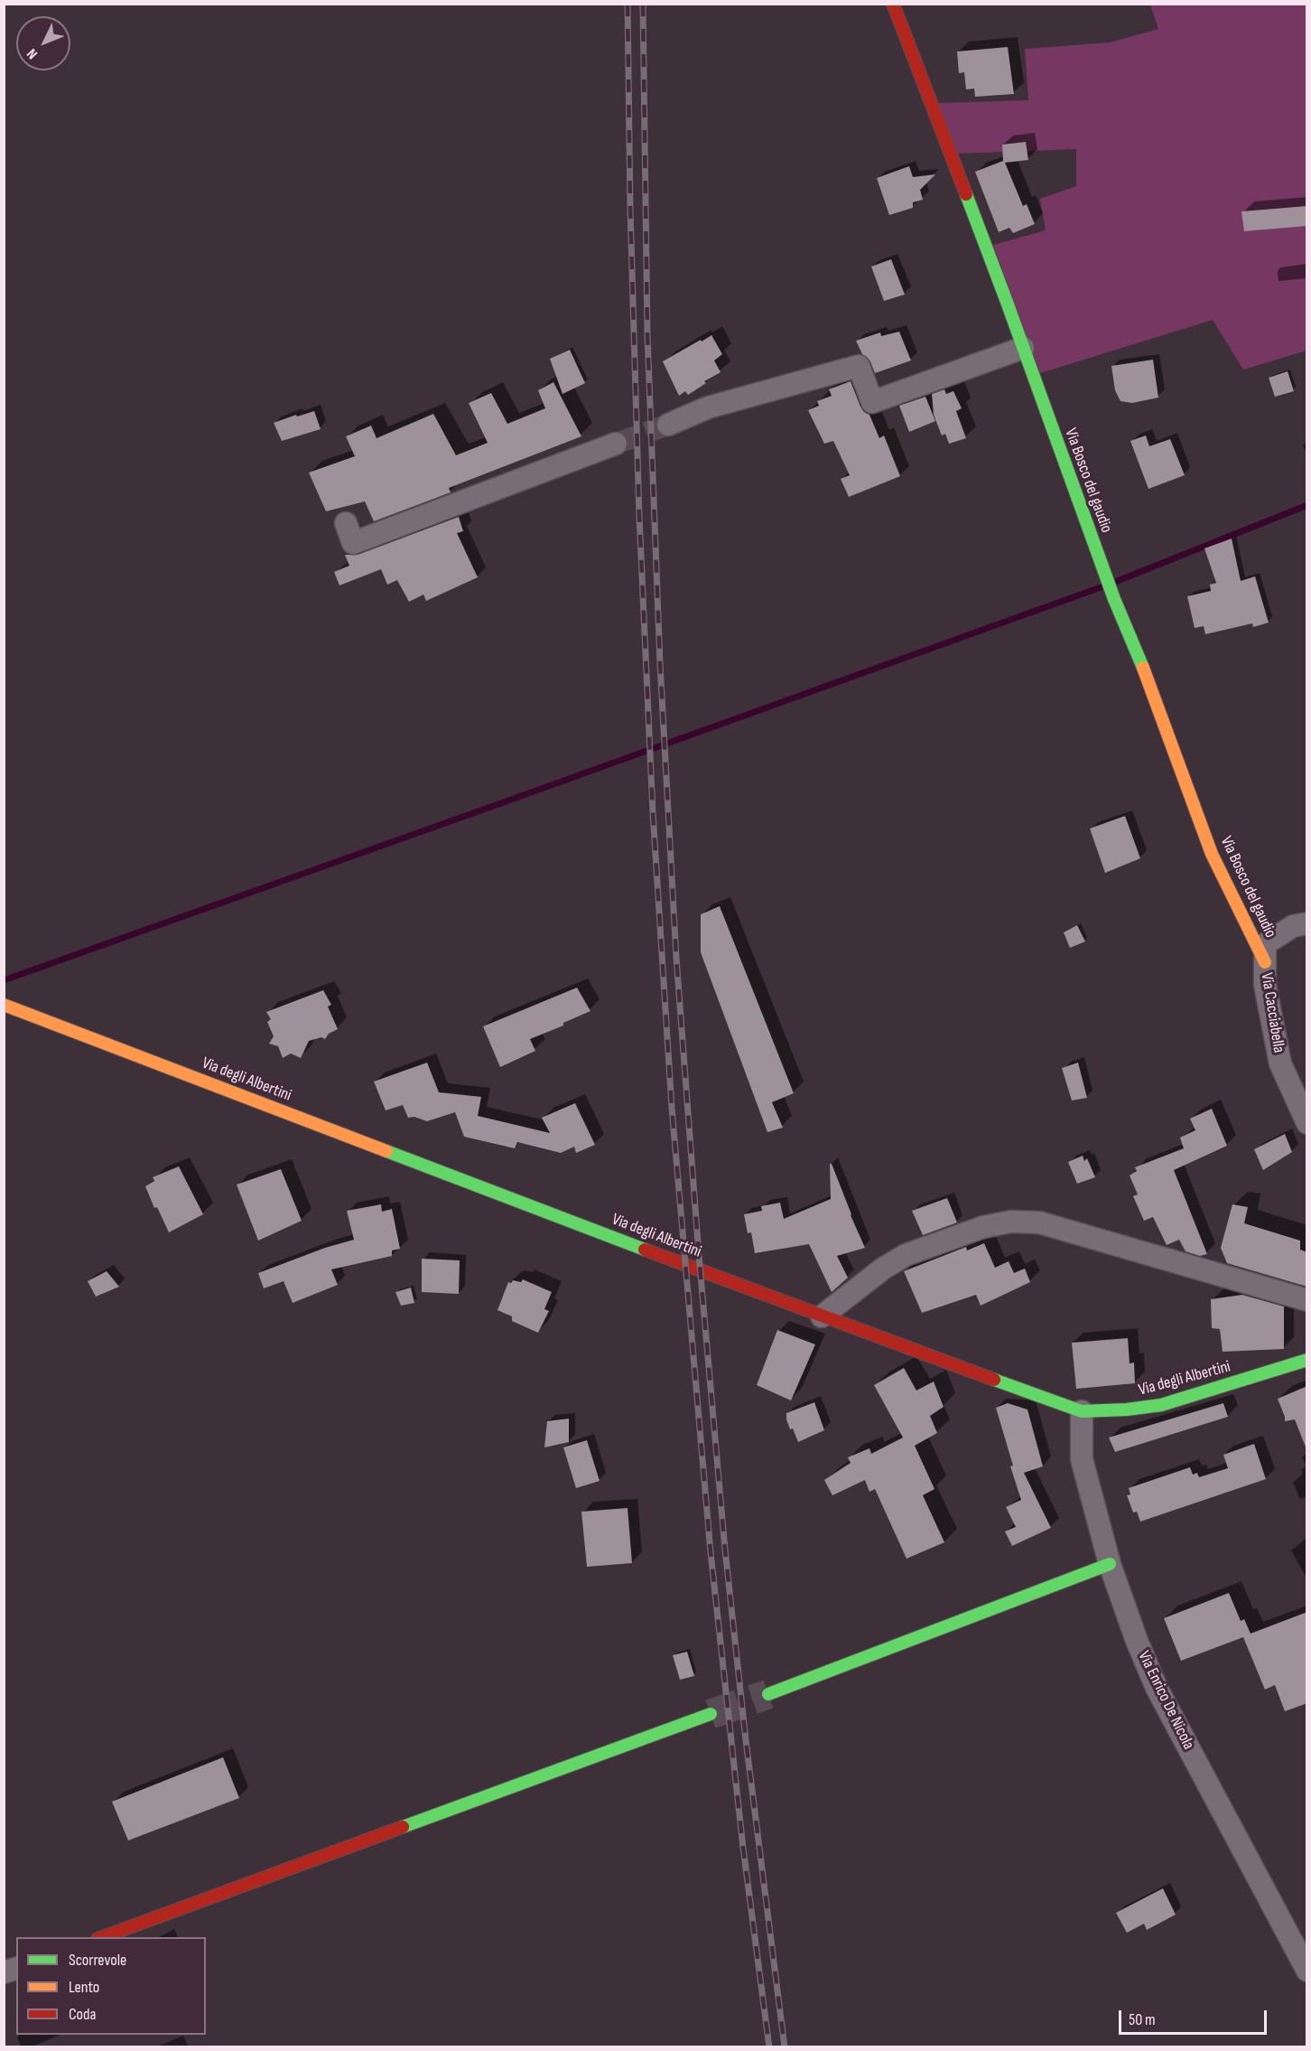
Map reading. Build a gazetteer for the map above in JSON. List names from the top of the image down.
{
  "streets": {
    "street": [
      "Via Bosco del gaudio",
      "Via Cacciabella",
      "Via degli Albertini",
      "Via Enrico De Nicola"
    ]
  },
  "crossings": [
    ["Via Bosco del gaudio", "Via Cacciabella"],
    ["Via degli Albertini", "Via Enrico De Nicola"]
  ],
  "legend": ["Scorrevole", "Lento", "Coda"],
  "scale_bar": "50 m",
  "north": "bottom left"
}
